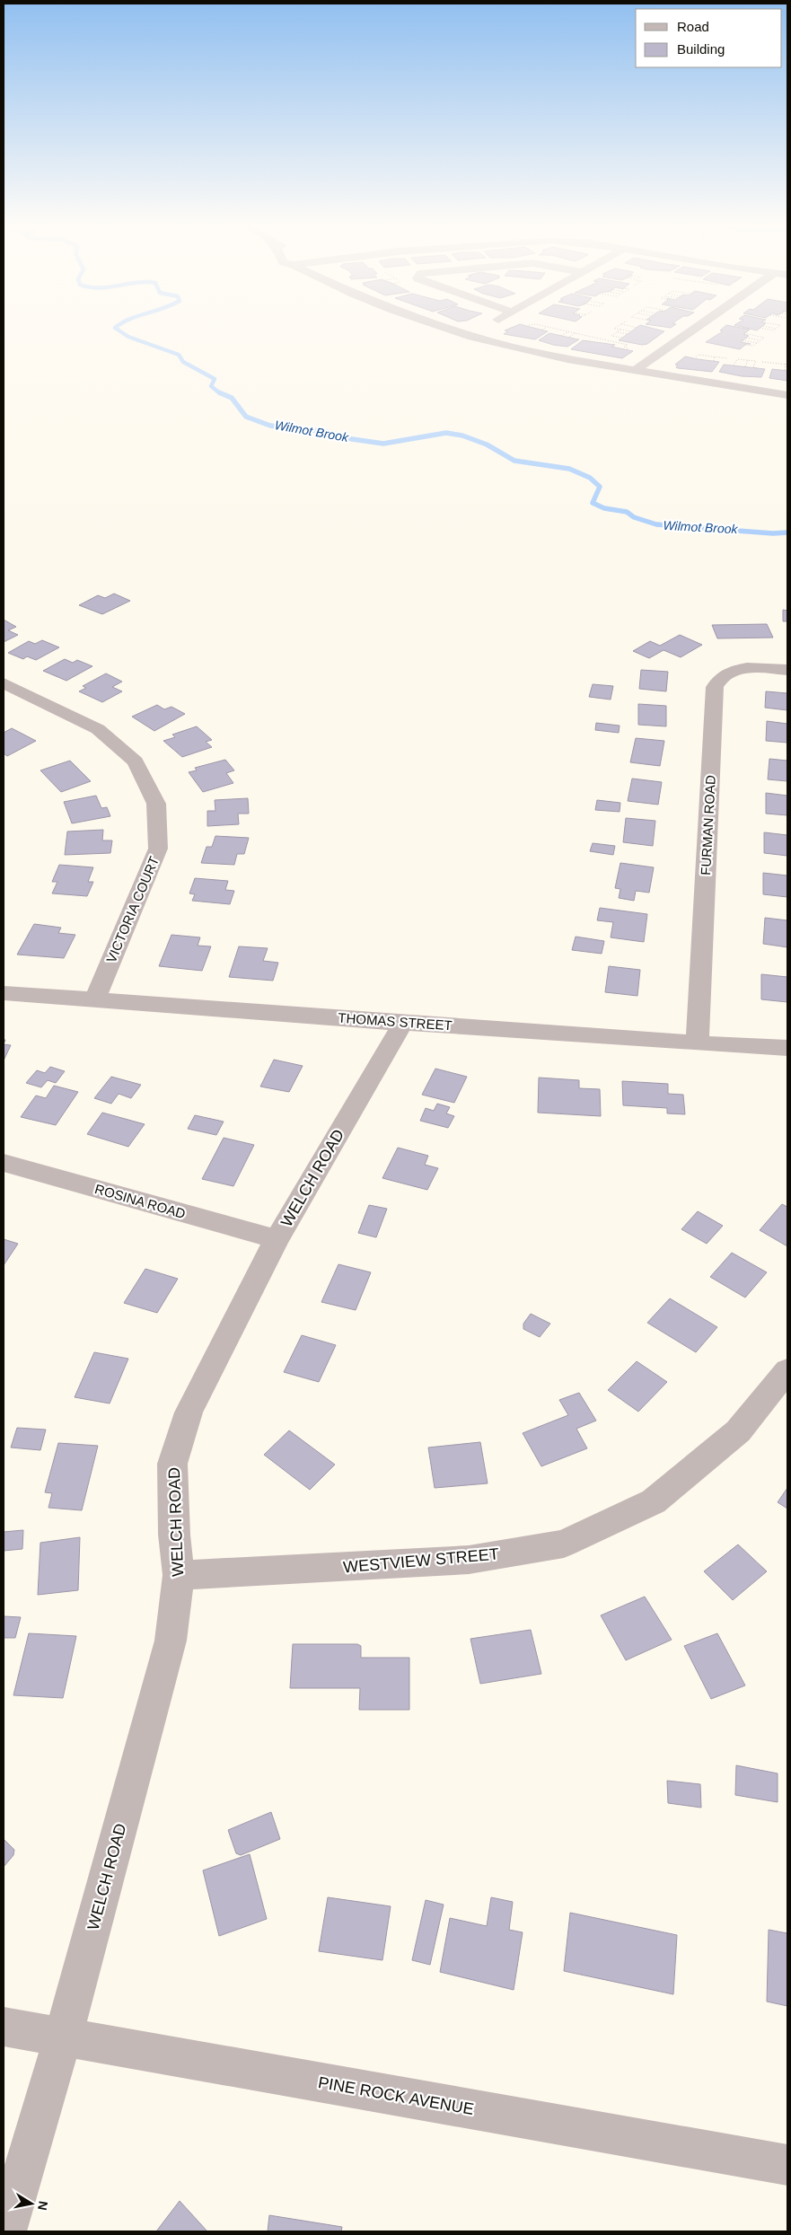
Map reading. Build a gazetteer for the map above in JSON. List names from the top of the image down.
{
  "streets": {
    "street": [
      "FURMAN ROAD",
      "VICTORIA COURT",
      "THOMAS STREET",
      "WELCH ROAD",
      "ROSINA ROAD",
      "WESTVIEW STREET",
      "PINE ROCK AVENUE"
    ]
  },
  "crossings": [
    ["FURMAN ROAD", "THOMAS STREET"],
    ["VICTORIA COURT", "THOMAS STREET"],
    ["THOMAS STREET", "WELCH ROAD"],
    ["WELCH ROAD", "ROSINA ROAD"],
    ["WELCH ROAD", "WESTVIEW STREET"],
    ["WELCH ROAD", "PINE ROCK AVENUE"]
  ],
  "water": ["Wilmot Brook"],
  "legend": ["Road", "Building"],
  "north": "right"
}
